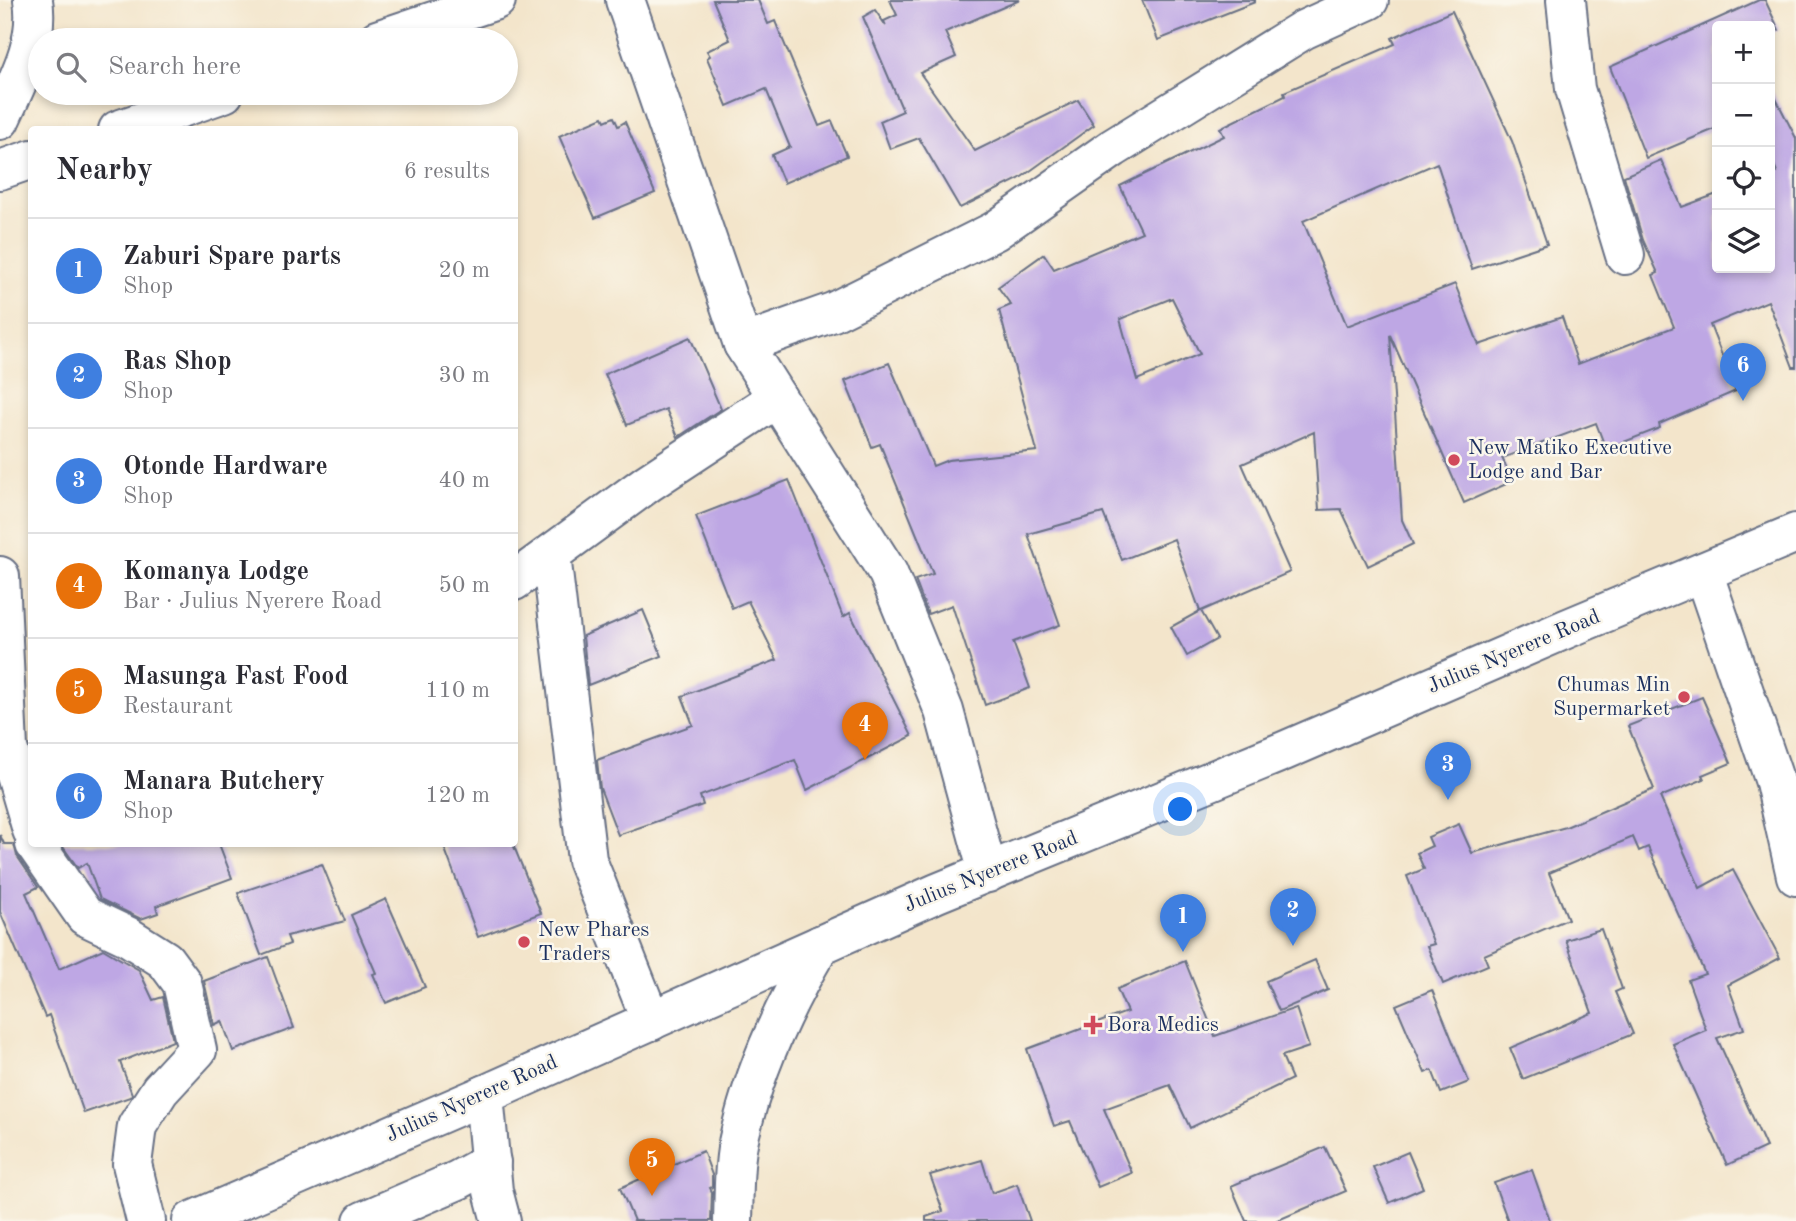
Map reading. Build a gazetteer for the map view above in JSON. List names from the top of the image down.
{
  "streets": {
    "main road": ["Julius Nyerere Road"]
  },
  "places": {
    "other": ["New Matiko Executive Lodge and Bar", "Chumas Min Supermarket", "New Phares Traders"],
    "health": ["Bora Medics"]
  },
  "page": {
    "map_buttons": ["+", "−"],
    "search": "Search here",
    "heading": ["Nearby", "6 results"],
    "list": [
      {
        "mark": "1",
        "name": "Zaburi Spare parts",
        "note": "Shop",
        "value": "20 m"
      },
      {
        "mark": "2",
        "name": "Ras Shop",
        "note": "Shop",
        "value": "30 m"
      },
      {
        "mark": "3",
        "name": "Otonde Hardware",
        "note": "Shop",
        "value": "40 m"
      },
      {
        "mark": "4",
        "name": "Komanya Lodge",
        "note": "Bar · Julius Nyerere Road",
        "value": "50 m"
      },
      {
        "mark": "5",
        "name": "Masunga Fast Food",
        "note": "Restaurant",
        "value": "110 m"
      },
      {
        "mark": "6",
        "name": "Manara Butchery",
        "note": "Shop",
        "value": "120 m"
      }
    ],
    "pins": [
      "6",
      "4",
      "3",
      "2",
      "1",
      "5"
    ]
  }
}
